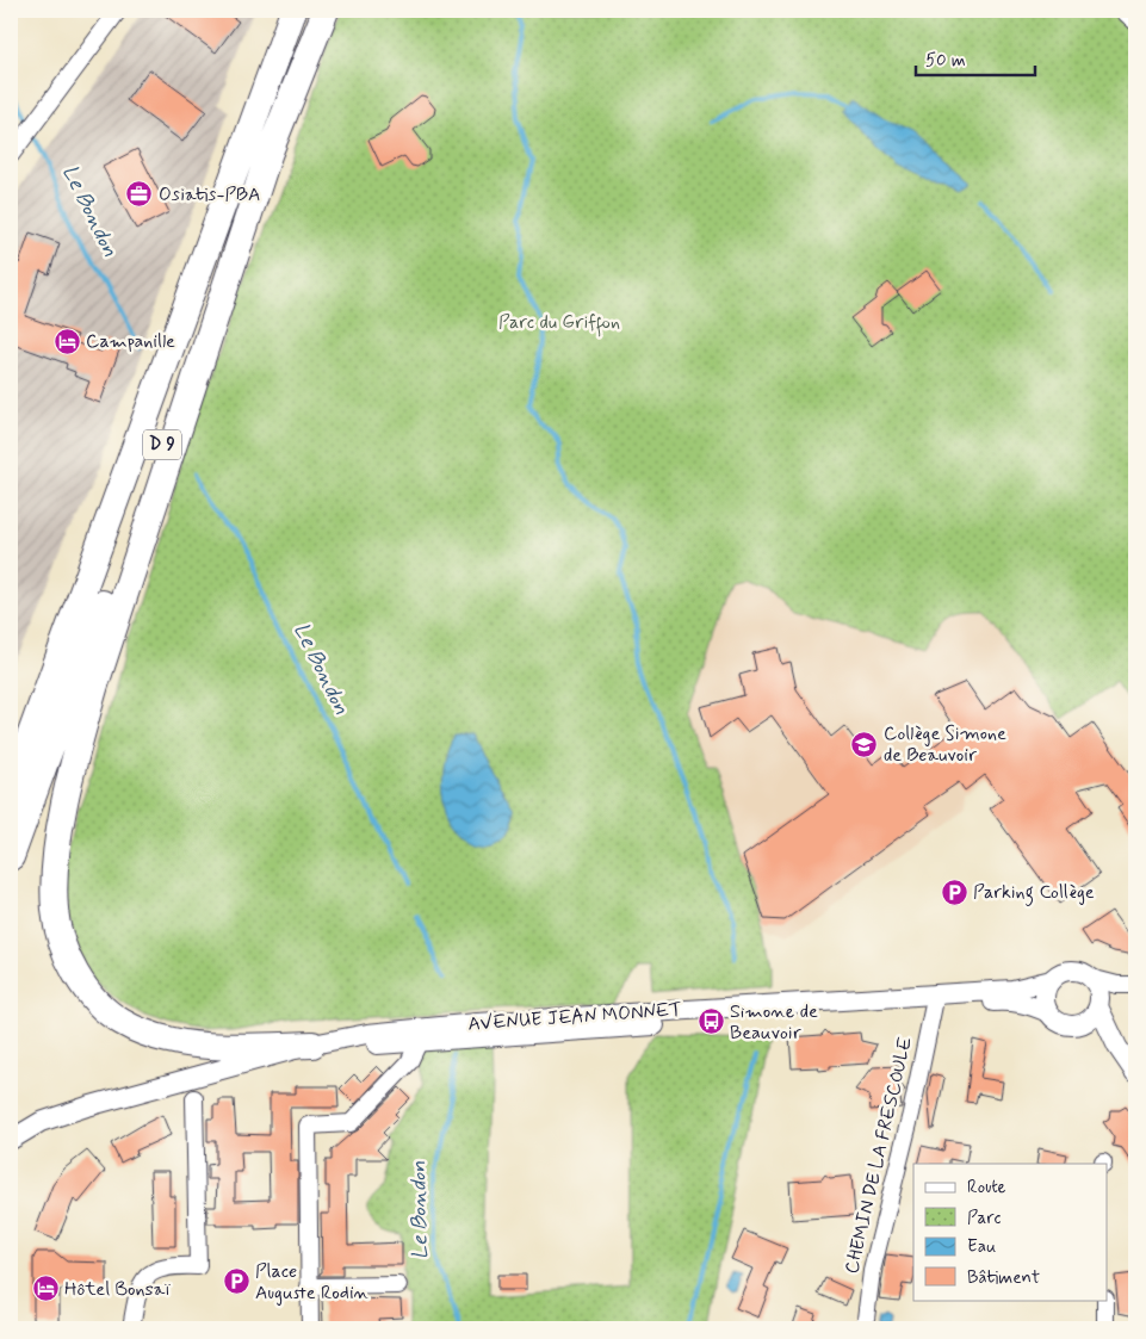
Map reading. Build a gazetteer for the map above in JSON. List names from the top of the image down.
{
  "streets": {
    "highway": ["D 9"],
    "street": ["AVENUE JEAN MONNET", "CHEMIN DE LA FRESCOULE"]
  },
  "crossings": [
    ["AVENUE JEAN MONNET", "CHEMIN DE LA FRESCOULE"]
  ],
  "water": ["Le Bondon"],
  "parks": ["Parc du Griffon"],
  "places": {
    "office": ["Osiatis-PBA"],
    "hotel": ["Campanille", "Hôtel Bonsaï"],
    "school or university": ["Collège Simone de Beauvoir"],
    "parking": ["Parking Collège", "Place Auguste Rodin"],
    "bus stop": ["Simone de Beauvoir"]
  },
  "legend": [
    "Route",
    "Parc",
    "Eau",
    "Bâtiment"
  ],
  "scale_bar": "50 m"
}
